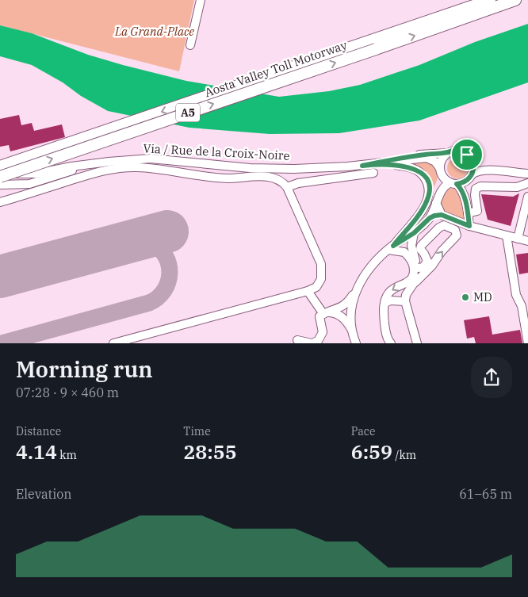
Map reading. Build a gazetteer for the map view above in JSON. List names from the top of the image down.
{
  "streets": {
    "highway": ["Aosta Valley Toll Motorway", "A5"],
    "street": ["Via / Rue de la Croix-Noire"]
  },
  "parks": ["La Grand-Place"],
  "places": ["MD"],
  "page": {
    "heading": ["Morning run", "07:28 · 9 × 460 m"],
    "stats": [
      ["Distance", "4.14 km"],
      ["Time", "28:55"],
      ["Pace", "6:59 /km"]
    ],
    "chart": ["Elevation", "61–65 m"]
  }
}
